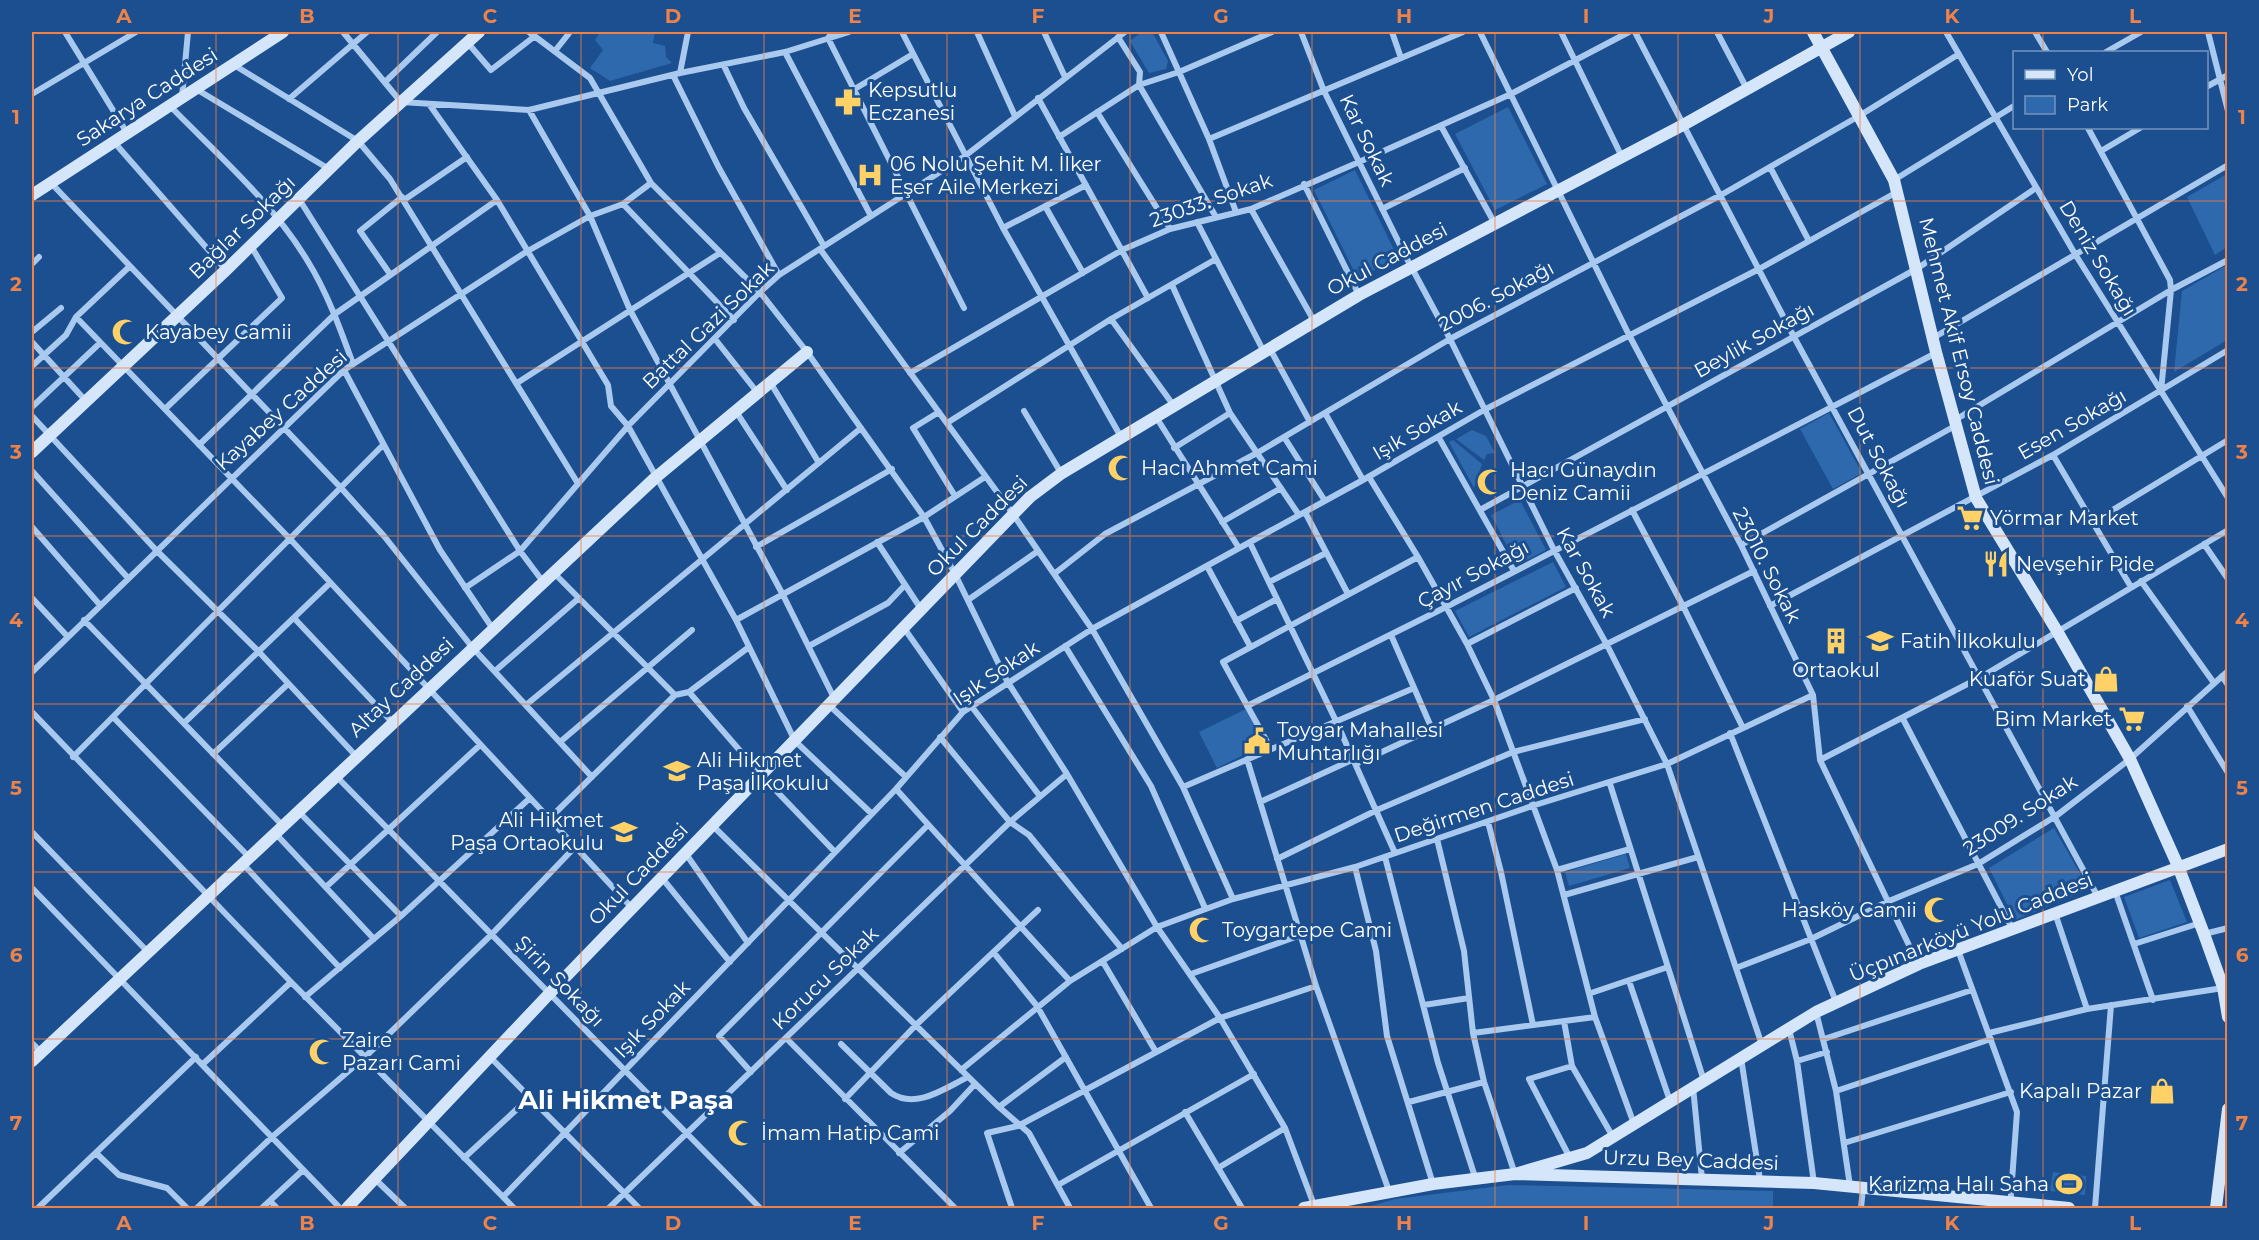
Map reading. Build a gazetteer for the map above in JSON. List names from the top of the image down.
{
  "streets": {
    "main road": [
      "Sakarya Caddesi",
      "Bağlar Sokağı",
      "Okul Caddesi",
      "Mehmet Akif Ersoy Caddesi",
      "Altay Caddesi",
      "Üçpınarköyü Yolu Caddesi",
      "Urzu Bey Caddesi"
    ],
    "street": [
      "Kar Sokak",
      "23033. Sokak",
      "Deniz Sokağı",
      "2006. Sokağı",
      "Battal Gazi Sokak",
      "Beylik Sokağı",
      "Kayabey Caddesi",
      "Esen Sokağı",
      "Işık Sokak",
      "Dut Sokağı",
      "23010. Sokak",
      "Çayır Sokağı",
      "Değirmen Caddesi",
      "23009. Sokak",
      "Korucu Sokak",
      "Şirin Sokağı"
    ]
  },
  "crossings": [
    ["Kar Sokak", "23033. Sokak"],
    ["Kar Sokak", "Okul Caddesi"],
    ["Kar Sokak", "2006. Sokağı"],
    ["Kar Sokak", "Beylik Sokağı"],
    ["Kar Sokak", "Işık Sokak"],
    ["Kar Sokak", "Çayır Sokağı"],
    ["Kar Sokak", "Değirmen Caddesi"],
    ["Kar Sokak", "23009. Sokak"],
    ["Kar Sokak", "Üçpınarköyü Yolu Caddesi"],
    ["23033. Sokak", "23010. Sokak"],
    ["Deniz Sokağı", "2006. Sokağı"],
    ["Deniz Sokağı", "Beylik Sokağı"],
    ["Deniz Sokağı", "Esen Sokağı"],
    ["Deniz Sokağı", "Işık Sokak"],
    ["Okul Caddesi", "Mehmet Akif Ersoy Caddesi"],
    ["Okul Caddesi", "Dut Sokağı"],
    ["Okul Caddesi", "23010. Sokak"],
    ["Okul Caddesi", "Şirin Sokağı"],
    ["2006. Sokağı", "Mehmet Akif Ersoy Caddesi"],
    ["2006. Sokağı", "Dut Sokağı"],
    ["2006. Sokağı", "23010. Sokak"],
    ["Beylik Sokağı", "Mehmet Akif Ersoy Caddesi"],
    ["Beylik Sokağı", "Dut Sokağı"],
    ["Beylik Sokağı", "23010. Sokak"],
    ["Mehmet Akif Ersoy Caddesi", "Esen Sokağı"],
    ["Mehmet Akif Ersoy Caddesi", "Işık Sokak"],
    ["Mehmet Akif Ersoy Caddesi", "Çayır Sokağı"],
    ["Mehmet Akif Ersoy Caddesi", "23009. Sokak"],
    ["Mehmet Akif Ersoy Caddesi", "Üçpınarköyü Yolu Caddesi"],
    ["Esen Sokağı", "Dut Sokağı"],
    ["Esen Sokağı", "23010. Sokak"],
    ["Işık Sokak", "Dut Sokağı"],
    ["Işık Sokak", "23010. Sokak"],
    ["Işık Sokak", "Şirin Sokağı"],
    ["Dut Sokağı", "Çayır Sokağı"],
    ["Dut Sokağı", "23009. Sokak"],
    ["Dut Sokağı", "Üçpınarköyü Yolu Caddesi"],
    ["23010. Sokak", "Çayır Sokağı"],
    ["23010. Sokak", "Değirmen Caddesi"],
    ["23010. Sokak", "23009. Sokak"],
    ["23010. Sokak", "Üçpınarköyü Yolu Caddesi"],
    ["Altay Caddesi", "Şirin Sokağı"],
    ["Üçpınarköyü Yolu Caddesi", "Urzu Bey Caddesi"],
    ["Korucu Sokak", "Şirin Sokağı"]
  ],
  "districts": ["Ali Hikmet Paşa"],
  "places": {
    "pharmacy": ["Kepsutlu Eczanesi"],
    "hospital": ["06 Nolu Şehit M. İlker Eşer Aile Merkezi"],
    "mosque": [
      "Kayabey Camii",
      "Hacı Ahmet Cami",
      "Hacı Günaydın Deniz Camii",
      "Hasköy Camii",
      "Toygartepe Cami",
      "Zaire Pazarı Cami",
      "İmam Hatip Cami"
    ],
    "supermarket": ["Yörmar Market", "Bim Market"],
    "restaurant": ["Nevşehir Pide"],
    "building": ["Ortaokul"],
    "school or university": ["Fatih İlkokulu", "Ali Hikmet Paşa İlkokulu", "Ali Hikmet Paşa Ortaokulu"],
    "shop": ["Kuaför Suat", "Kapalı Pazar"],
    "public building": ["Toygar Mahallesi Muhtarlığı"],
    "sports": ["Karizma Halı Saha"]
  },
  "legend": ["Yol", "Park"],
  "grid": {
    "columns": [
      "A",
      "B",
      "C",
      "D",
      "E",
      "F",
      "G",
      "H",
      "I",
      "J",
      "K",
      "L"
    ],
    "rows": [
      "1",
      "2",
      "3",
      "4",
      "5",
      "6",
      "7"
    ]
  }
}
